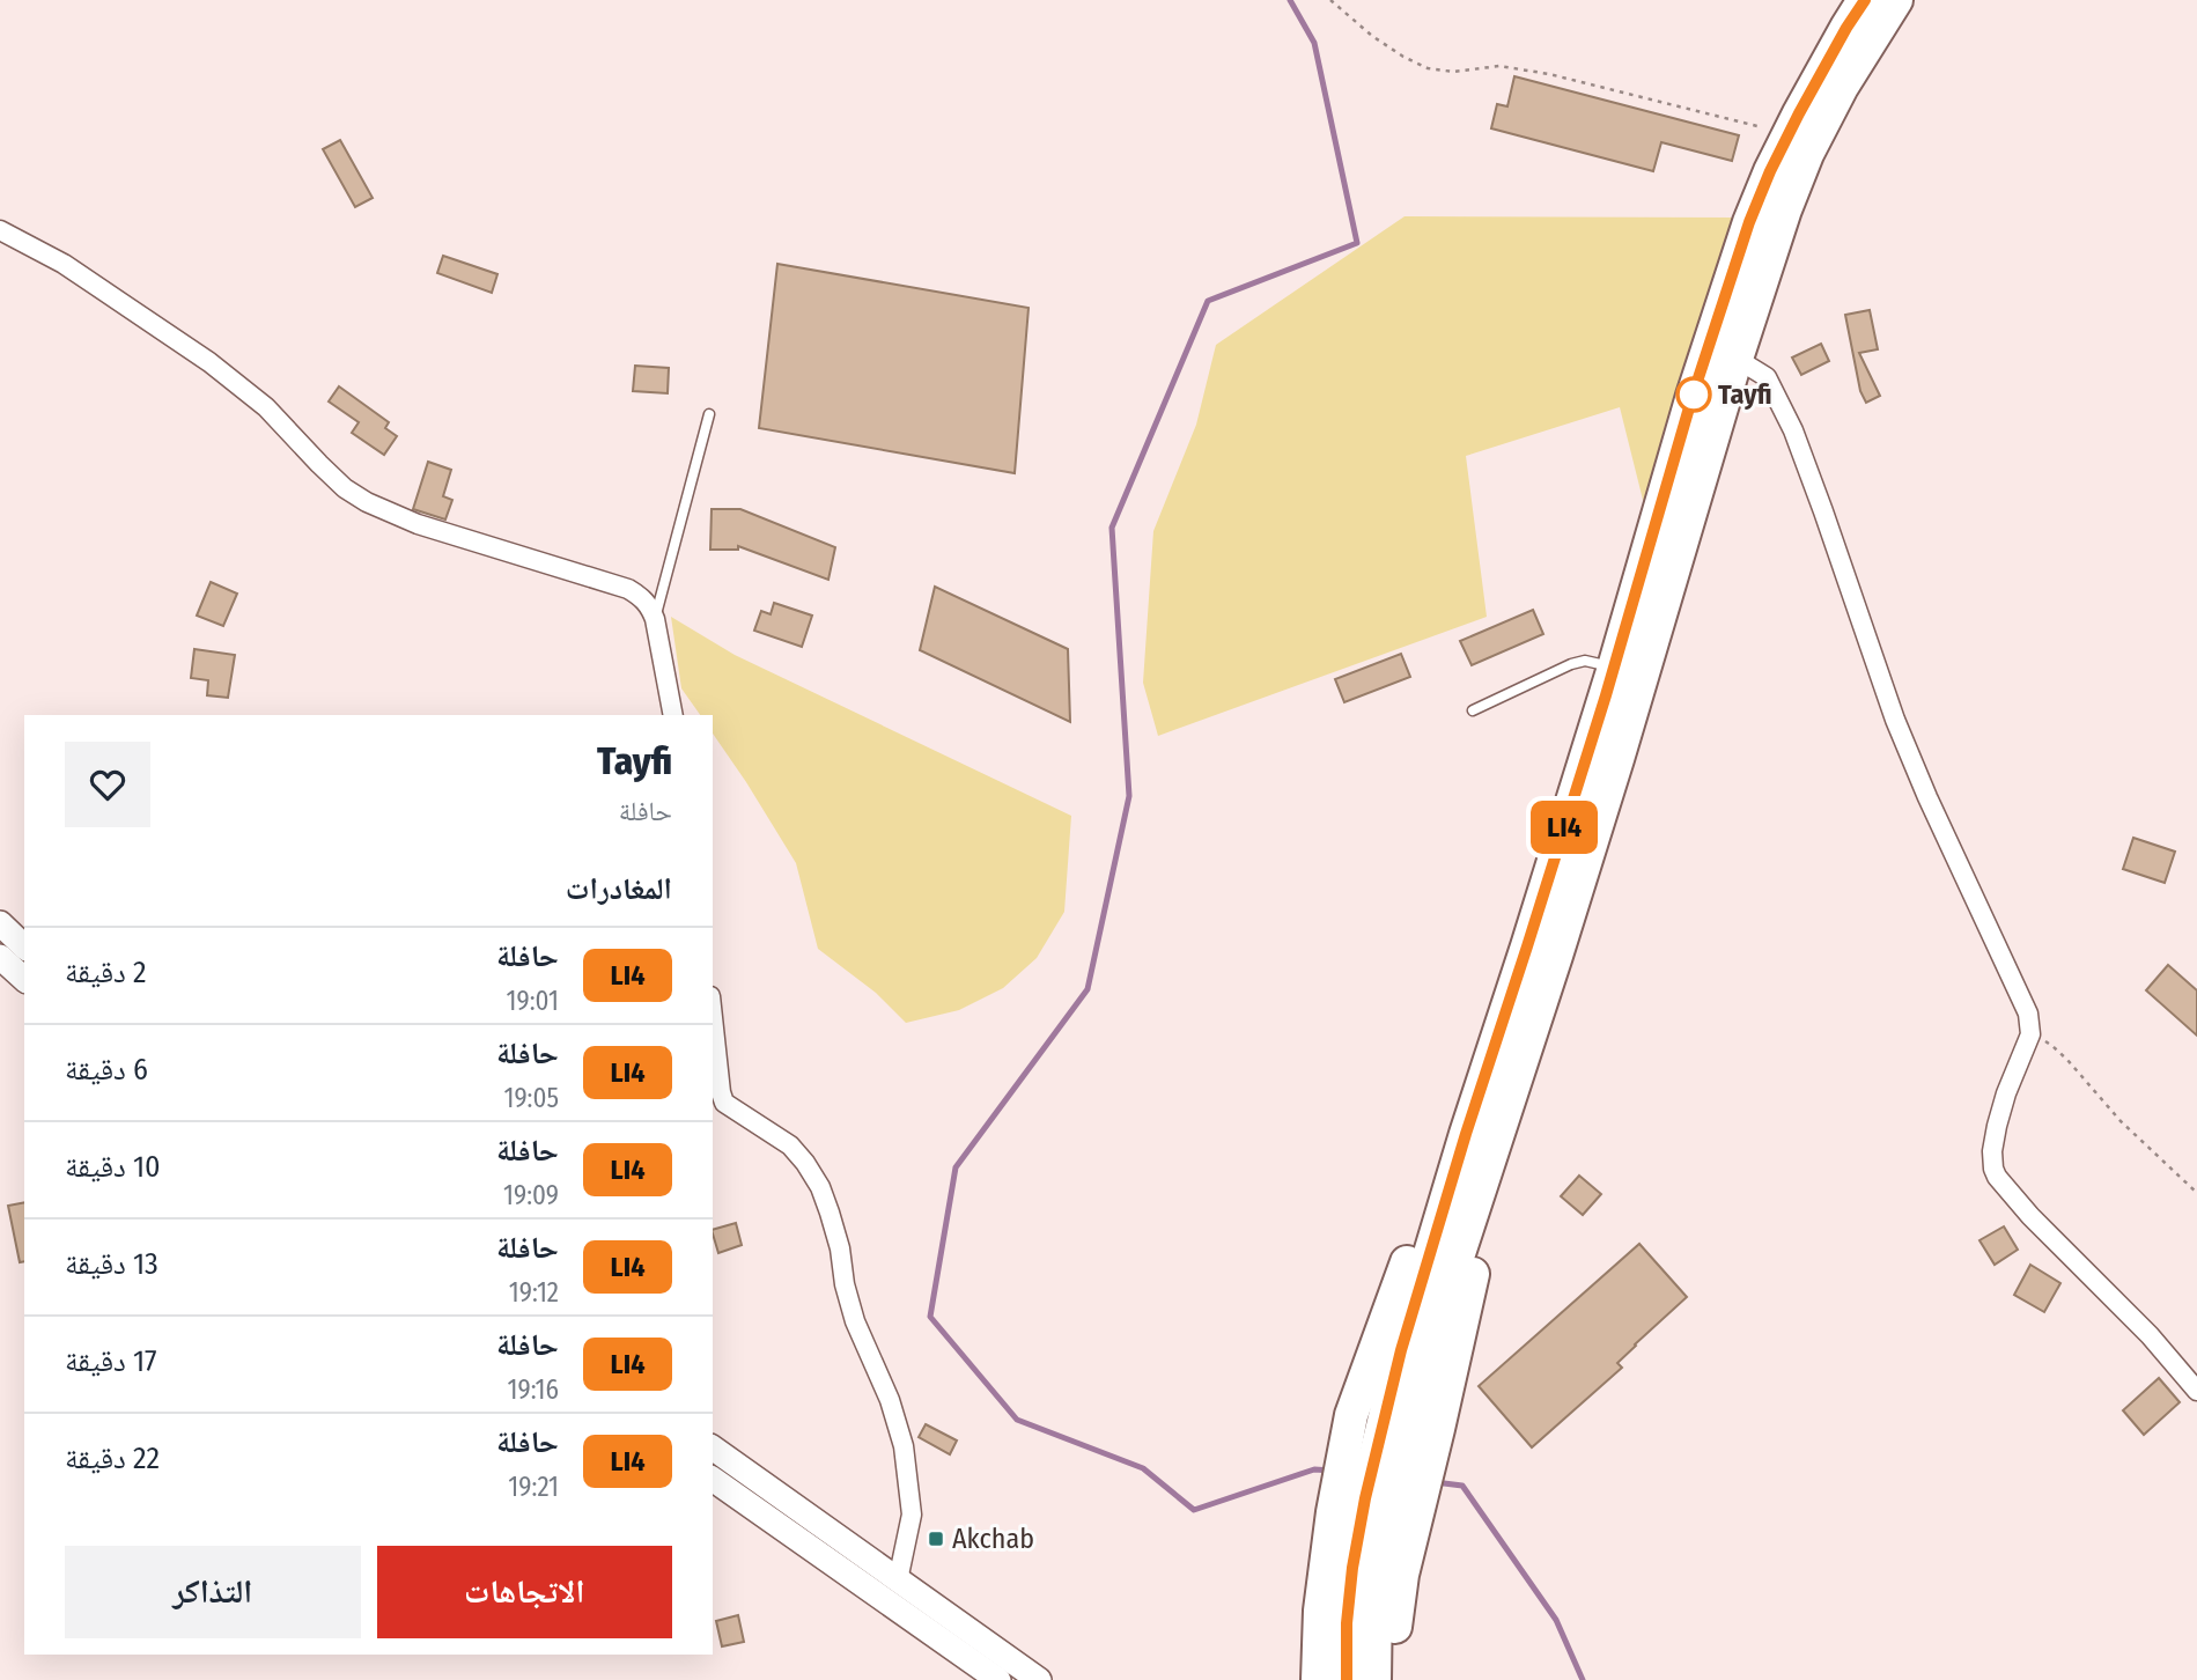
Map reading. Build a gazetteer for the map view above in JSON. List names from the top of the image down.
{
  "places": {
    "other": ["Tayfi"],
    "transit": ["Akchab"]
  },
  "lines": ["bus line LI4"],
  "page": {
    "on_map": "LI4",
    "heading": [
      ["Tayfi", "حافلة"],
      "المغادرات"
    ],
    "list": [
      {
        "mark": "LI4",
        "name": "حافلة",
        "note": "19:01",
        "value": "2 دقيقة"
      },
      {
        "mark": "LI4",
        "name": "حافلة",
        "note": "19:05",
        "value": "6 دقيقة"
      },
      {
        "mark": "LI4",
        "name": "حافلة",
        "note": "19:09",
        "value": "10 دقيقة"
      },
      {
        "mark": "LI4",
        "name": "حافلة",
        "note": "19:12",
        "value": "13 دقيقة"
      },
      {
        "mark": "LI4",
        "name": "حافلة",
        "note": "19:16",
        "value": "17 دقيقة"
      },
      {
        "mark": "LI4",
        "name": "حافلة",
        "note": "19:21",
        "value": "22 دقيقة"
      }
    ],
    "buttons": ["الاتجاهات", "التذاكر"]
  }
}
